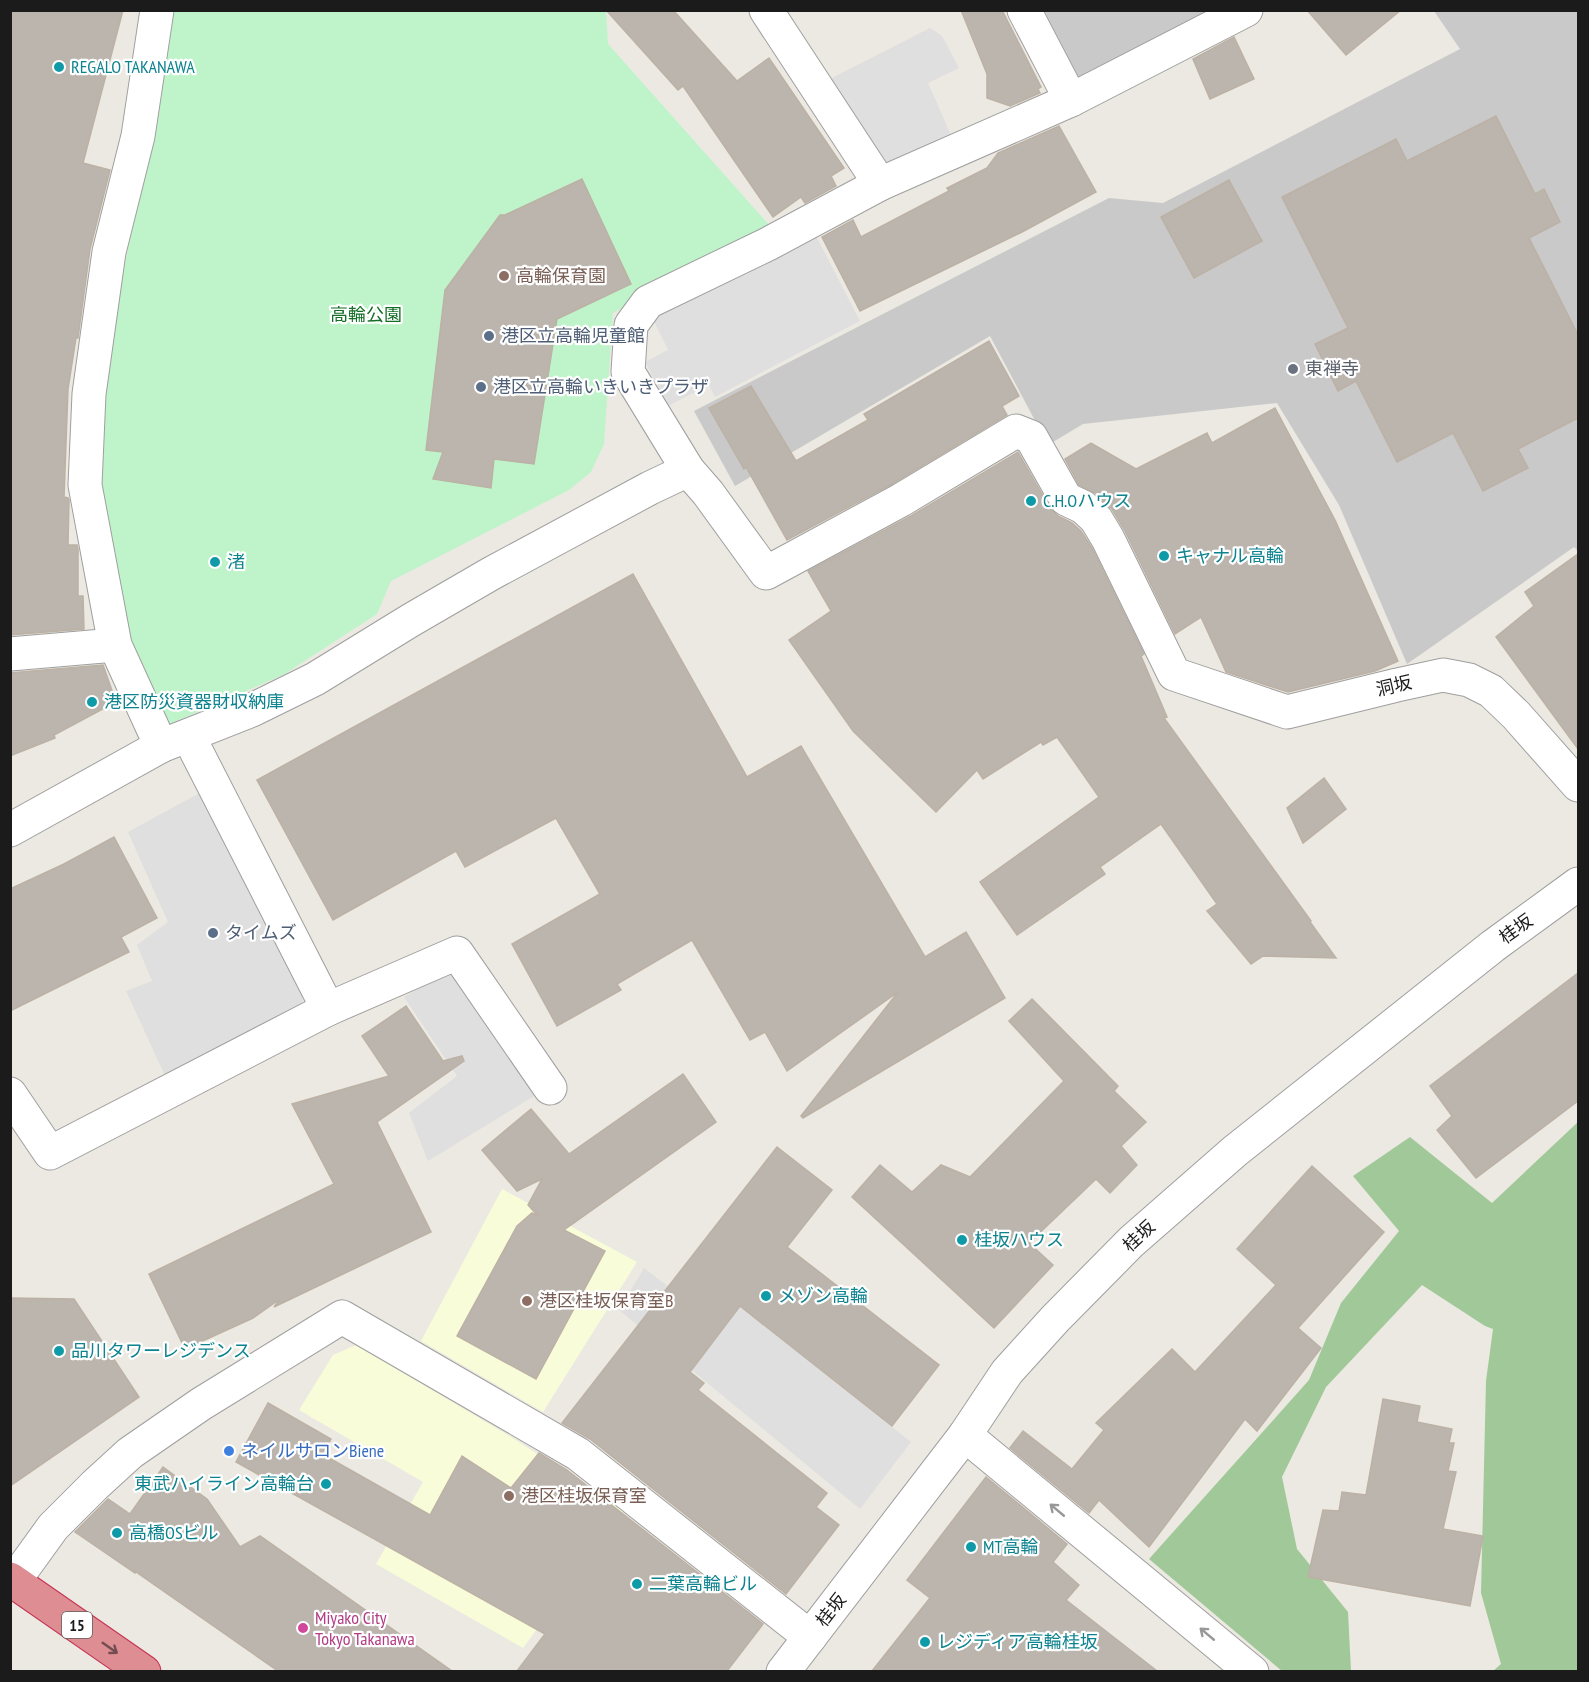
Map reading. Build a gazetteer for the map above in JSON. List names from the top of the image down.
{
  "streets": {
    "highway": ["15"],
    "street": ["洞坂", "桂坂"]
  },
  "parks": ["高輪公園"],
  "places": [
    "REGALO TAKANAWA",
    "高輪保育園",
    "港区立高輪児童館",
    "東禅寺",
    "港区立高輪いきいきプラザ",
    "C.H.Oハウス",
    "キャナル高輪",
    "渚",
    "港区防災資器財収納庫",
    "タイムズ",
    "桂坂ハウス",
    "メゾン高輪",
    "港区桂坂保育室B",
    "品川タワーレジデンス",
    "ネイルサロンBiene",
    "東武ハイライン高輪台",
    "港区桂坂保育室",
    "高橋OSビル",
    "MT高輪",
    "二葉高輪ビル",
    "Miyako City Tokyo Takanawa",
    "レジディア高輪桂坂"
  ]
}
